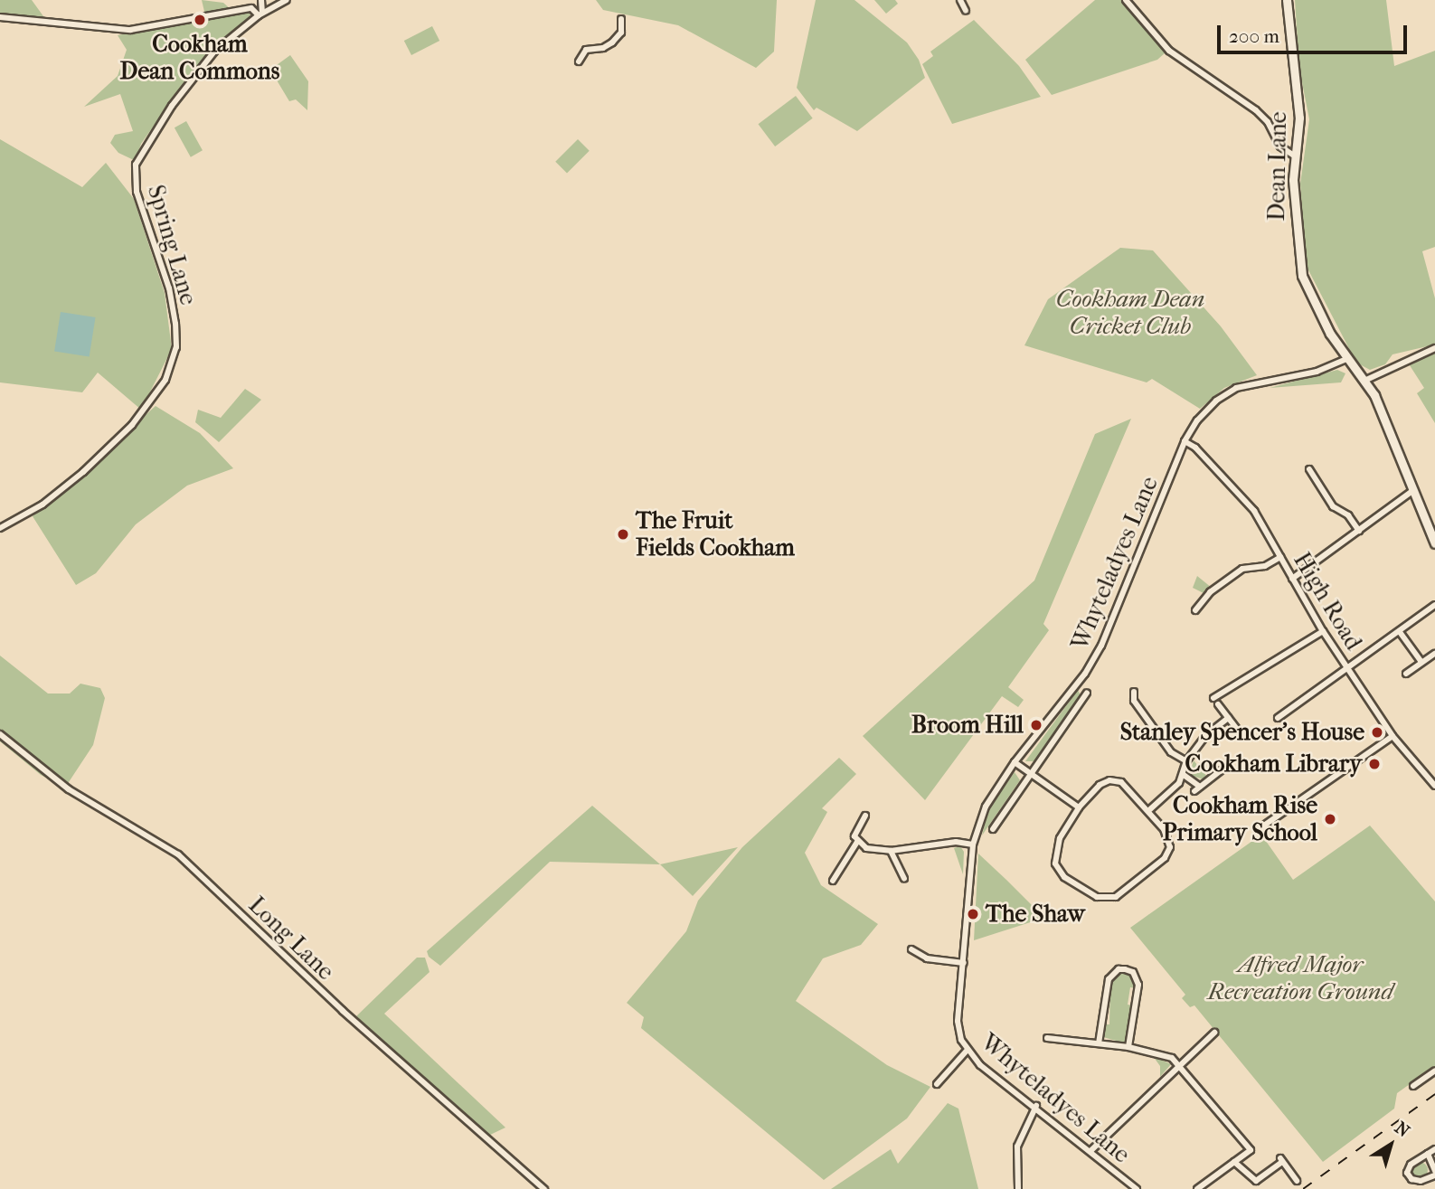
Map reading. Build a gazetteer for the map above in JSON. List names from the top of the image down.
{
  "streets": {
    "street": [
      "Dean Lane",
      "Spring Lane",
      "Whyteladyes Lane",
      "High Road",
      "Long Lane"
    ]
  },
  "crossings": [
    ["Dean Lane", "Whyteladyes Lane"],
    ["Whyteladyes Lane", "High Road"]
  ],
  "parks": ["Cookham Dean Cricket Club", "Alfred Major Recreation Ground"],
  "places": [
    "Cookham Dean Commons",
    "The Fruit Fields Cookham",
    "Broom Hill",
    "Stanley Spencer's House",
    "Cookham Library",
    "Cookham Rise Primary School",
    "The Shaw"
  ],
  "scale_bar": "200 m",
  "north": "top right"
}
